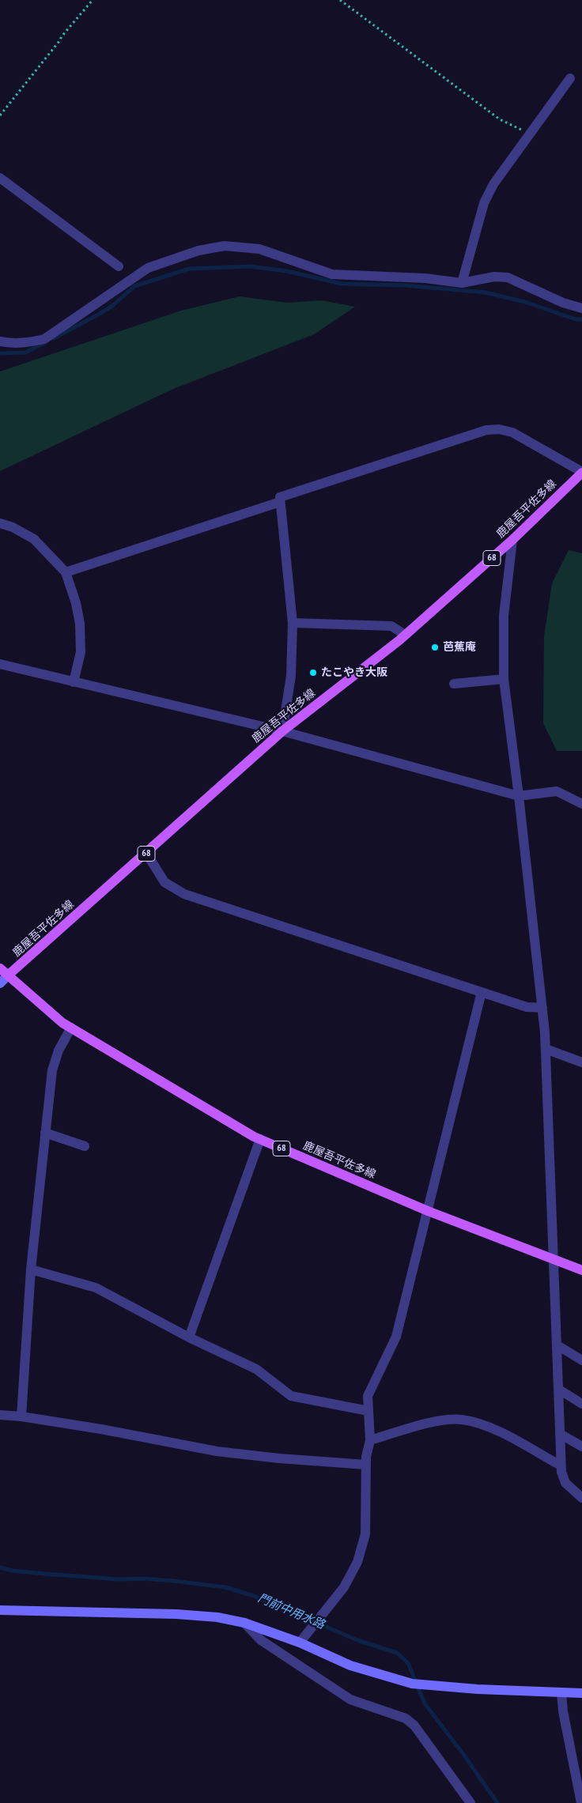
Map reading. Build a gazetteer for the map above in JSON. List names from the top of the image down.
{
  "streets": {
    "main road": ["鹿屋吾平佐多線", "68"]
  },
  "crossings": [
    ["鹿屋吾平佐多線", "68"]
  ],
  "water": ["門前中用水路"],
  "places": ["芭蕉庵", "たこやき大阪"]
}
